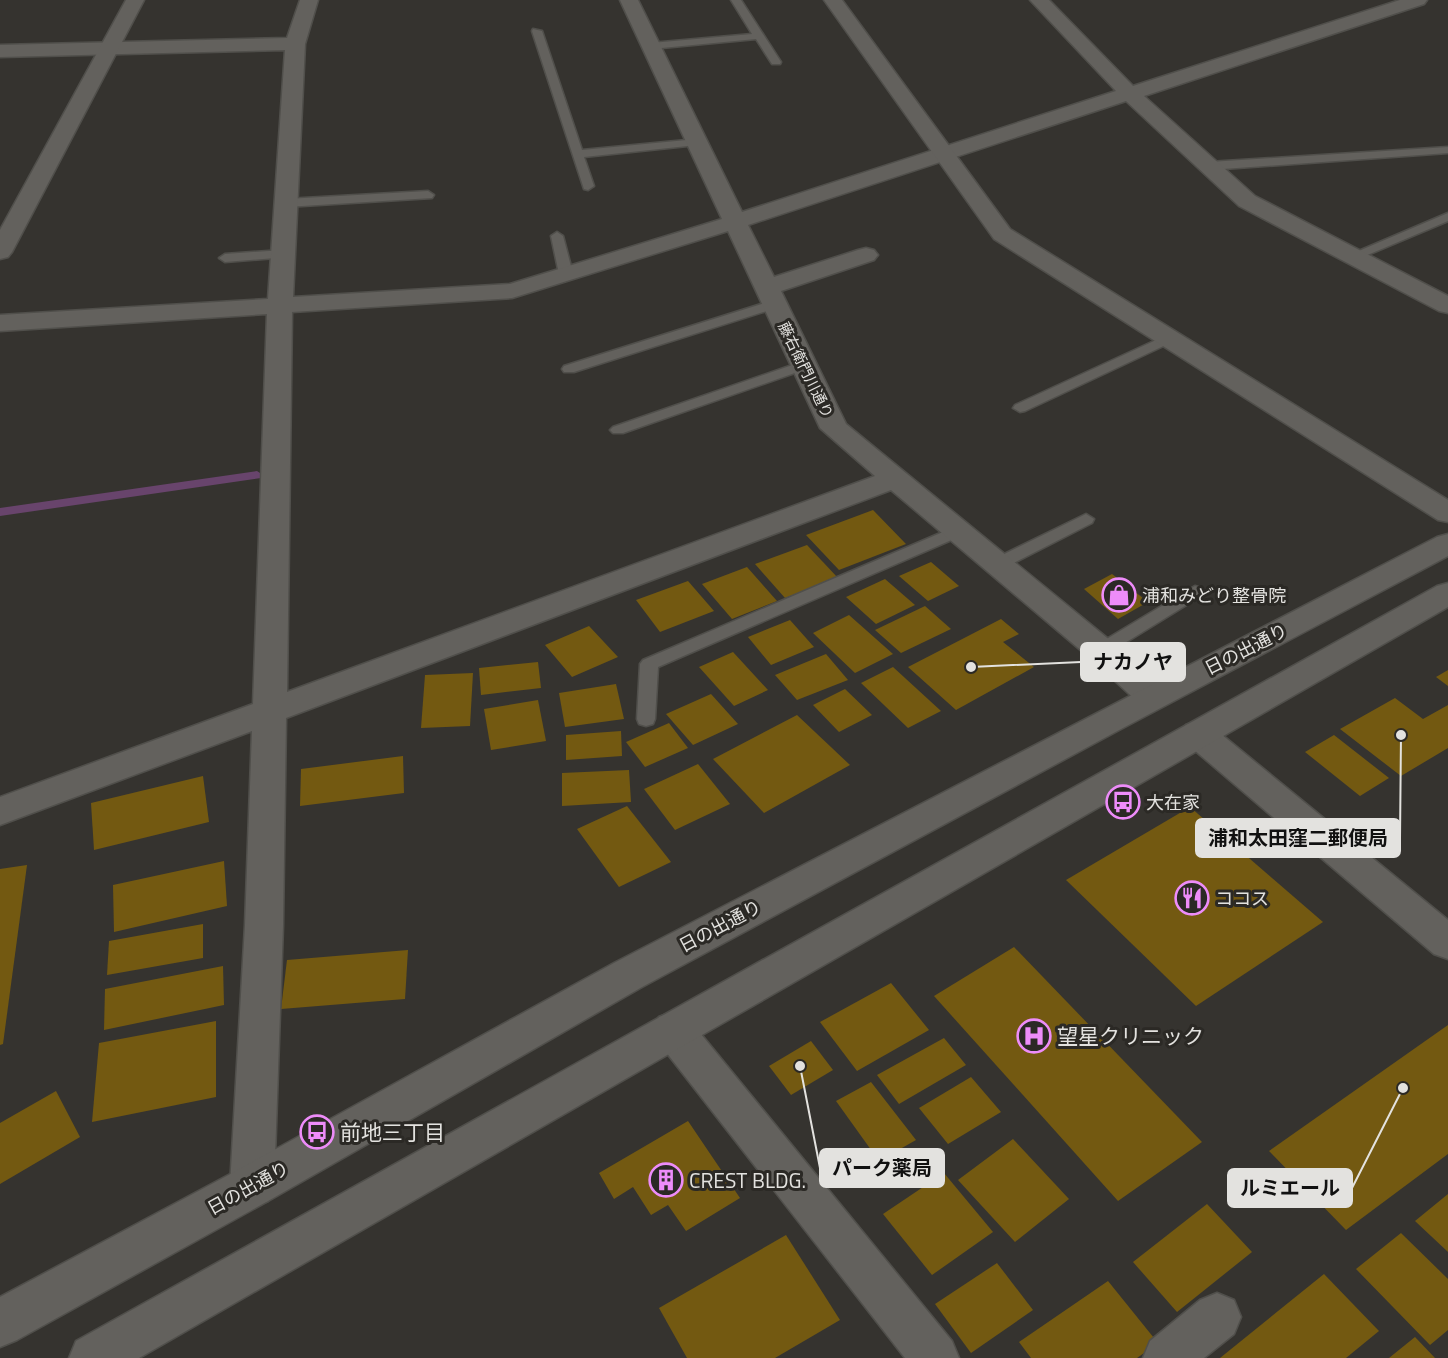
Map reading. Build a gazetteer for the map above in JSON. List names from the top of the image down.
{
  "streets": {
    "street": ["藤右衛門川通り", "日の出通り"]
  },
  "crossings": [
    ["藤右衛門川通り", "日の出通り"]
  ],
  "places": {
    "shop": ["浦和みどり整骨院"],
    "other": [
      "ナカノヤ",
      "浦和太田窪二郵便局",
      "パーク薬局",
      "ルミエール"
    ],
    "bus stop": ["大在家", "前地三丁目"],
    "restaurant": ["ココス"],
    "hospital": ["望星クリニック"],
    "building": ["CREST BLDG."]
  }
}
